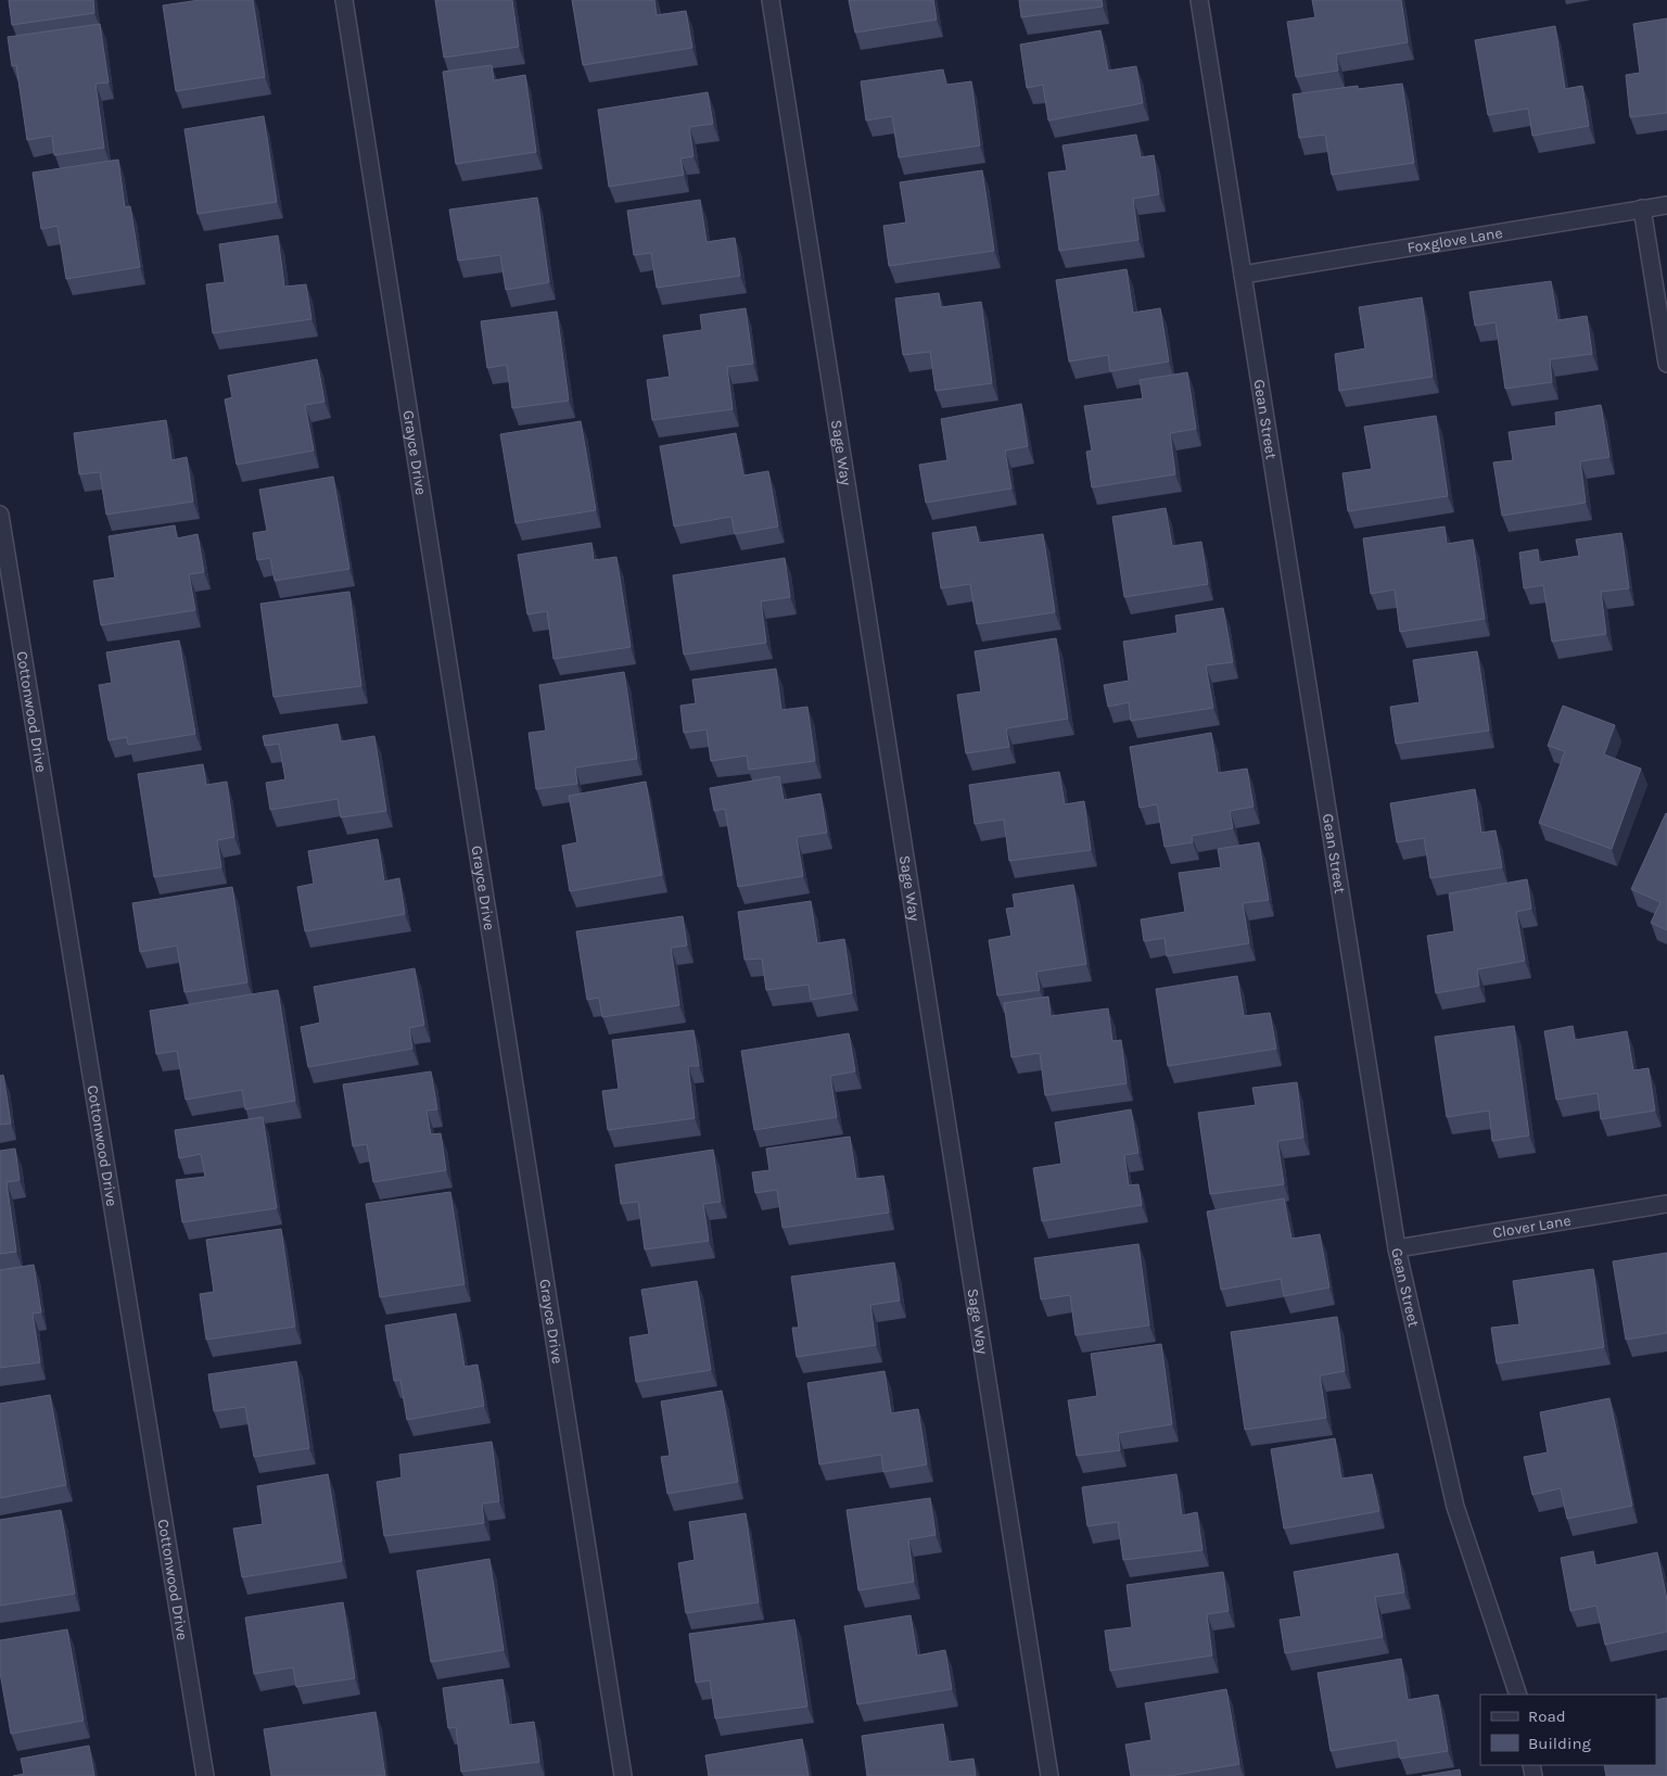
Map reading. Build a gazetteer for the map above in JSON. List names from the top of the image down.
{
  "streets": {
    "street": [
      "Foxglove Lane",
      "Gean Street",
      "Grayce Drive",
      "Sage Way",
      "Cottonwood Drive",
      "Clover Lane"
    ]
  },
  "crossings": [
    ["Foxglove Lane", "Gean Street"],
    ["Gean Street", "Clover Lane"]
  ],
  "legend": ["Road", "Building"]
}
